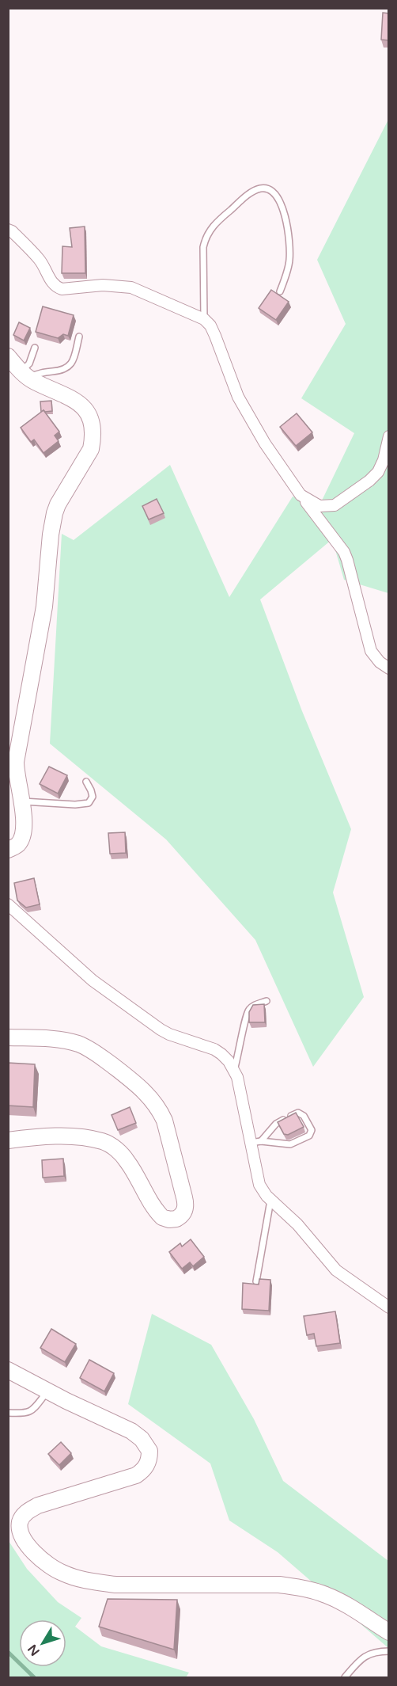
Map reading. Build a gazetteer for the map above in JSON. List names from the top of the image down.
{
  "north": "bottom left"
}
